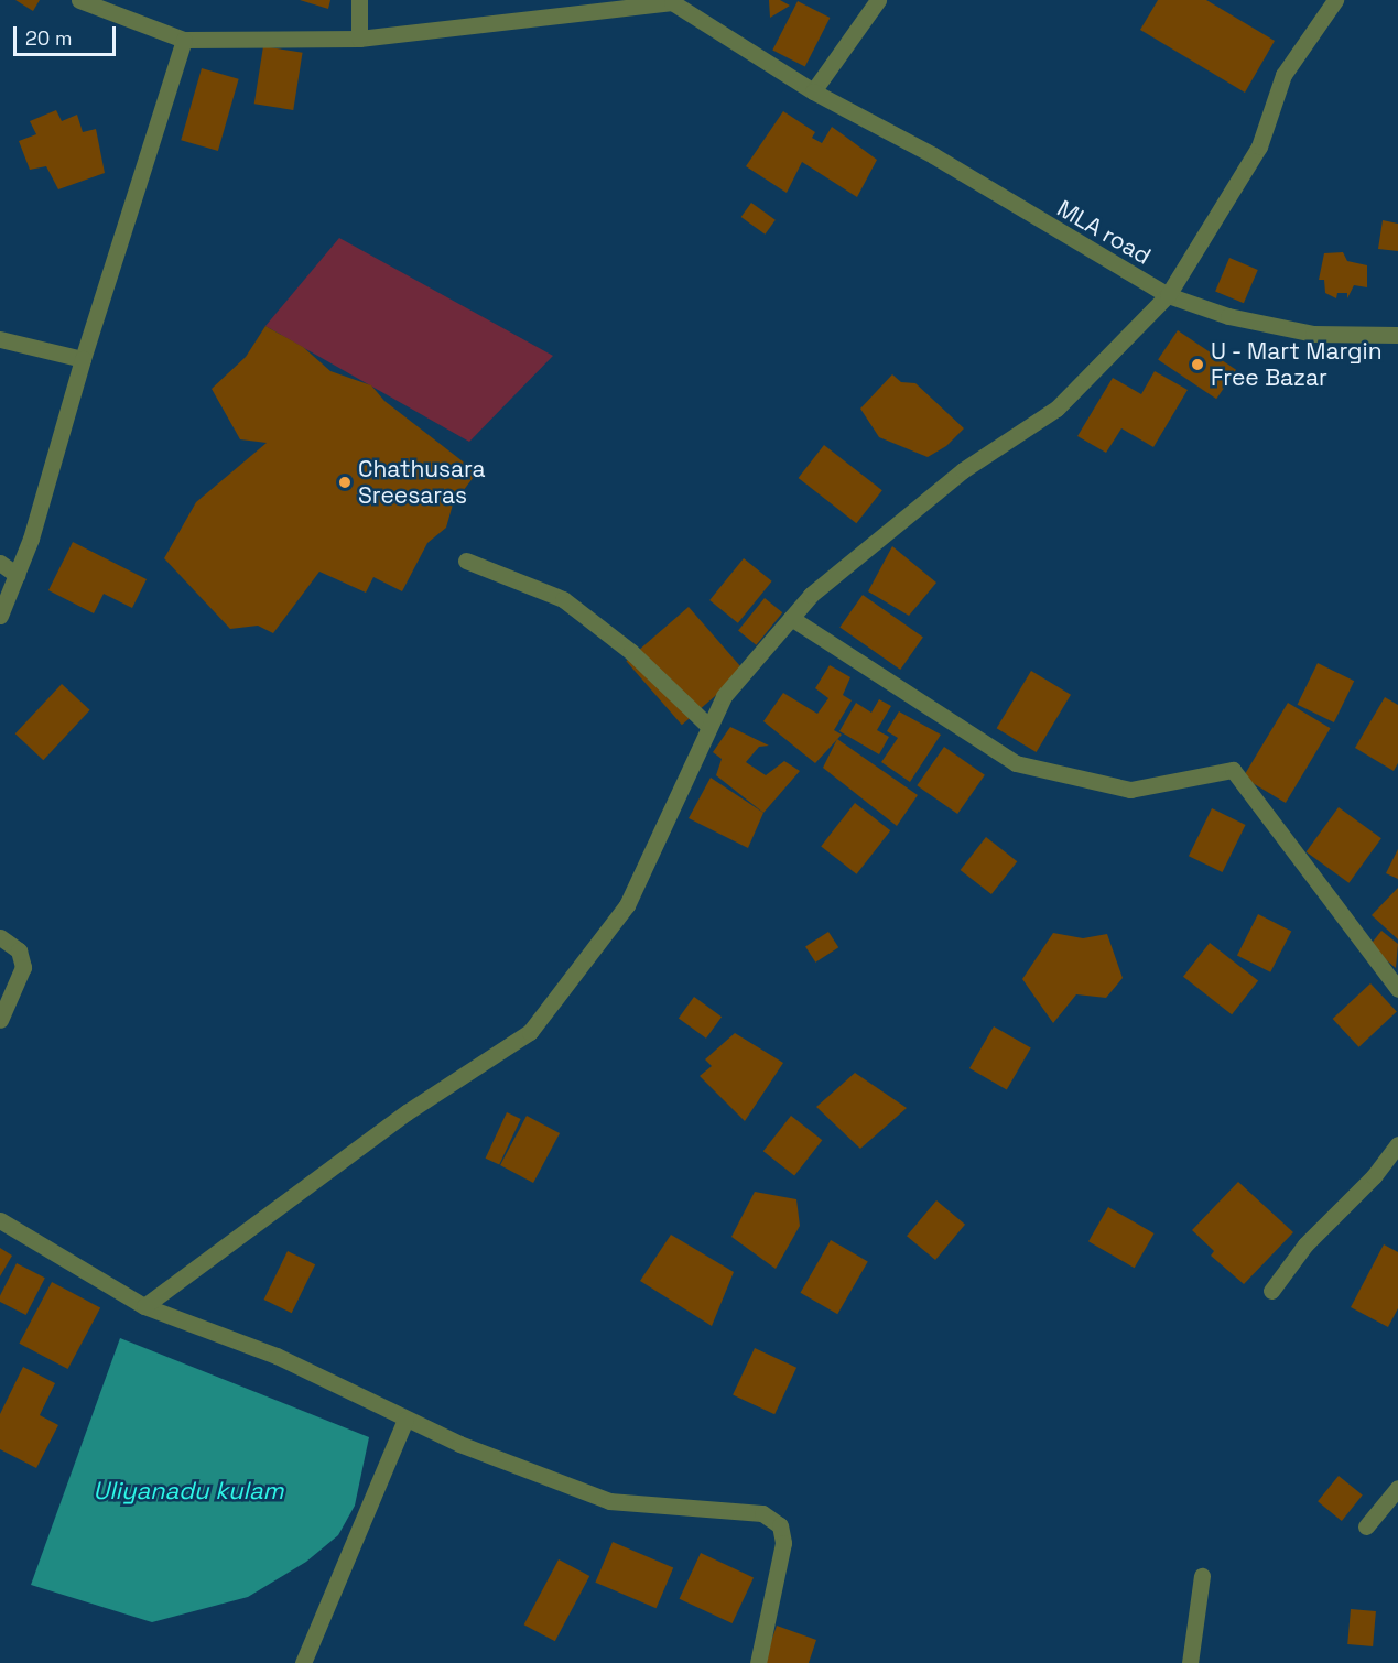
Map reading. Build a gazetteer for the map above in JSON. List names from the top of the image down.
{
  "streets": {
    "street": ["MLA road"]
  },
  "water": ["Uliyanadu kulam"],
  "places": ["U - Mart Margin Free Bazar", "Chathusara Sreesaras"],
  "scale_bar": "20 m"
}
